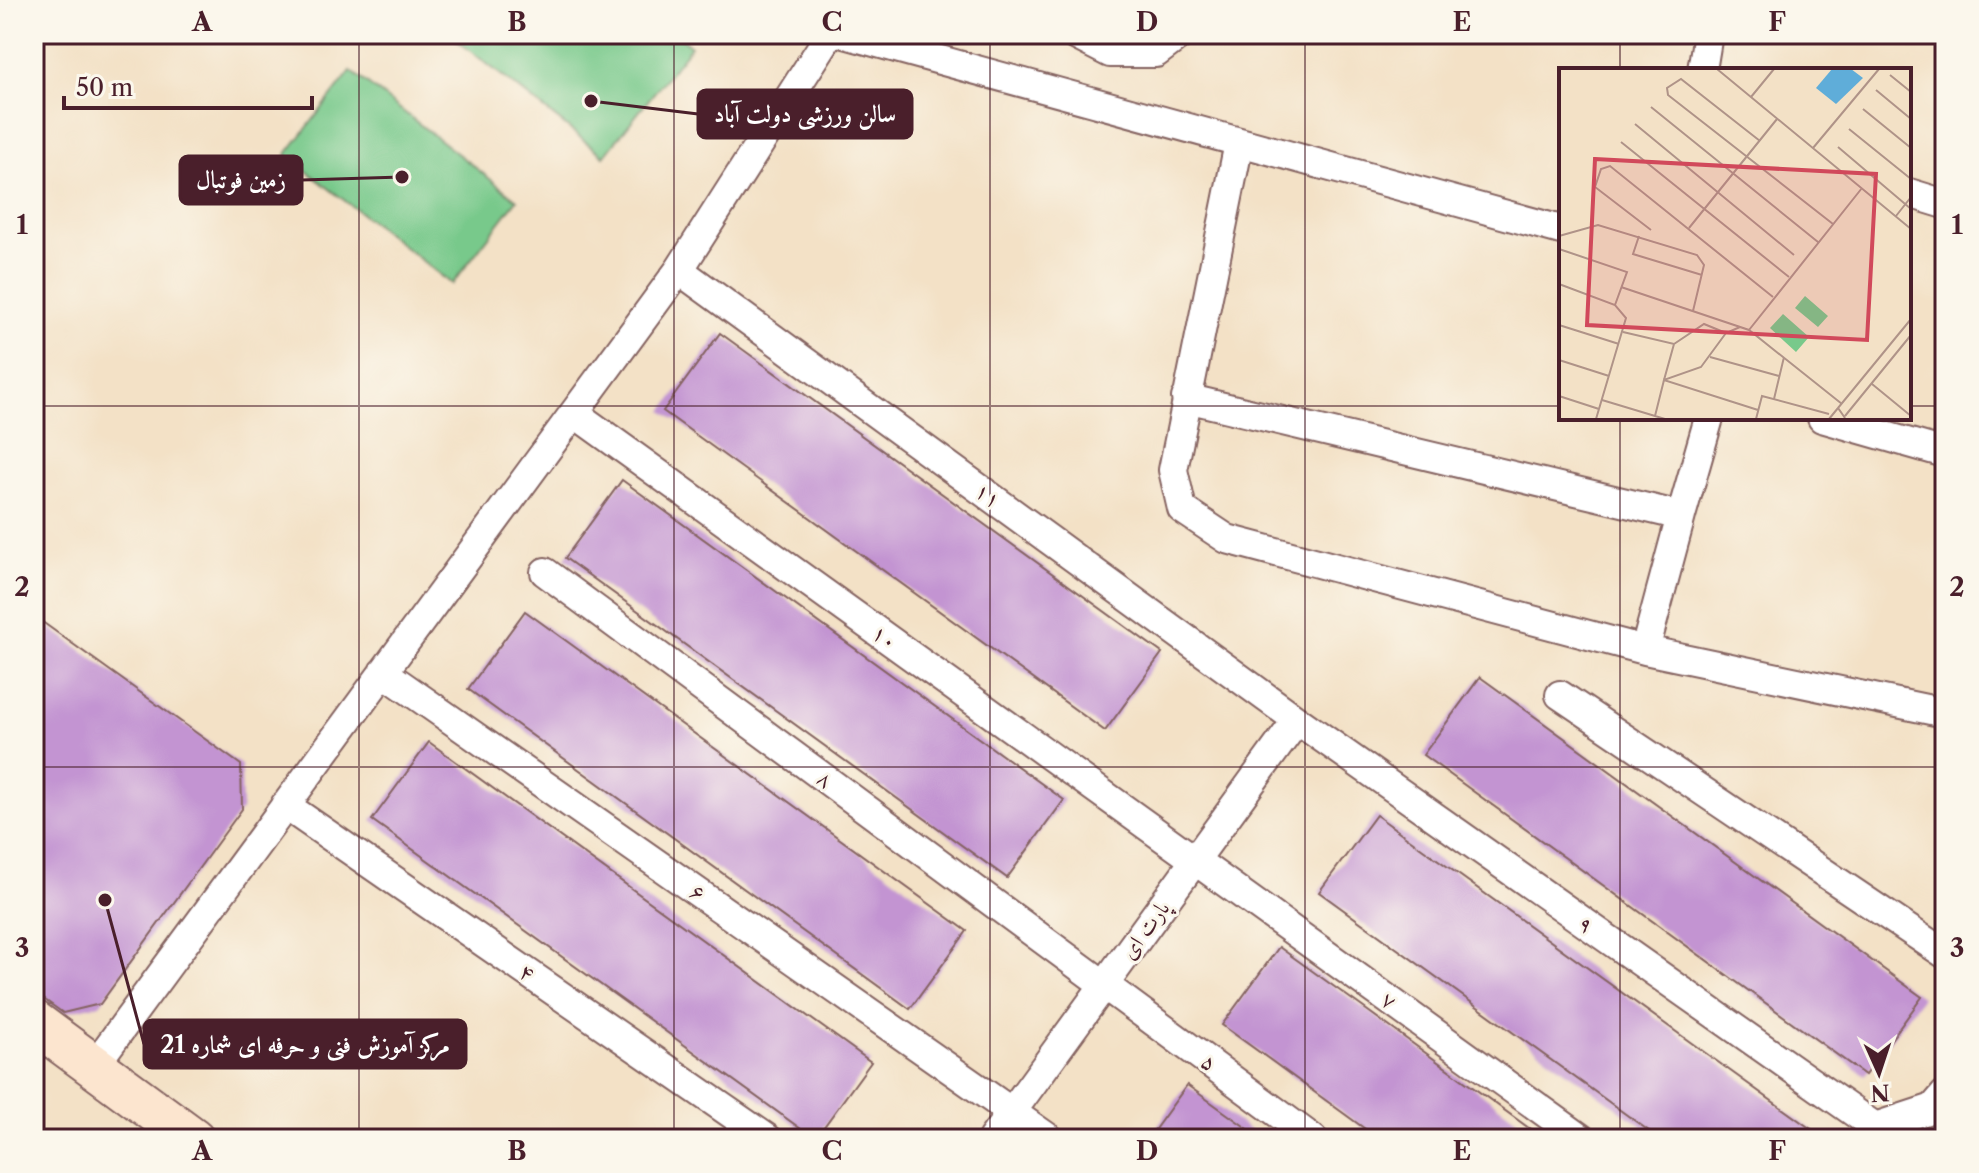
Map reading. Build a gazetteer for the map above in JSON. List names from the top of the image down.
{
  "streets": {
    "street": [
      "۱۱",
      "۱۰",
      "۸",
      "۶",
      "۹",
      "پارت ای",
      "۴",
      "۷",
      "۵"
    ]
  },
  "crossings": [
    ["۱۱", "۹"],
    ["۱۱", "پارت ای"],
    ["۱۰", "پارت ای"],
    ["۱۰", "۷"],
    ["۸", "پارت ای"],
    ["۸", "۵"],
    ["۶", "پارت ای"],
    ["۹", "پارت ای"],
    ["پارت ای", "۷"],
    ["پارت ای", "۵"]
  ],
  "places": ["سالن ورزشی دولت آباد", "زمین فوتبال", "مرکز آموزش فنی و حرفه ای شماره 21"],
  "scale_bar": "50 m",
  "north": "bottom",
  "grid": {
    "columns": [
      "A",
      "B",
      "C",
      "D",
      "E",
      "F"
    ],
    "rows": ["1", "2", "3"]
  }
}
